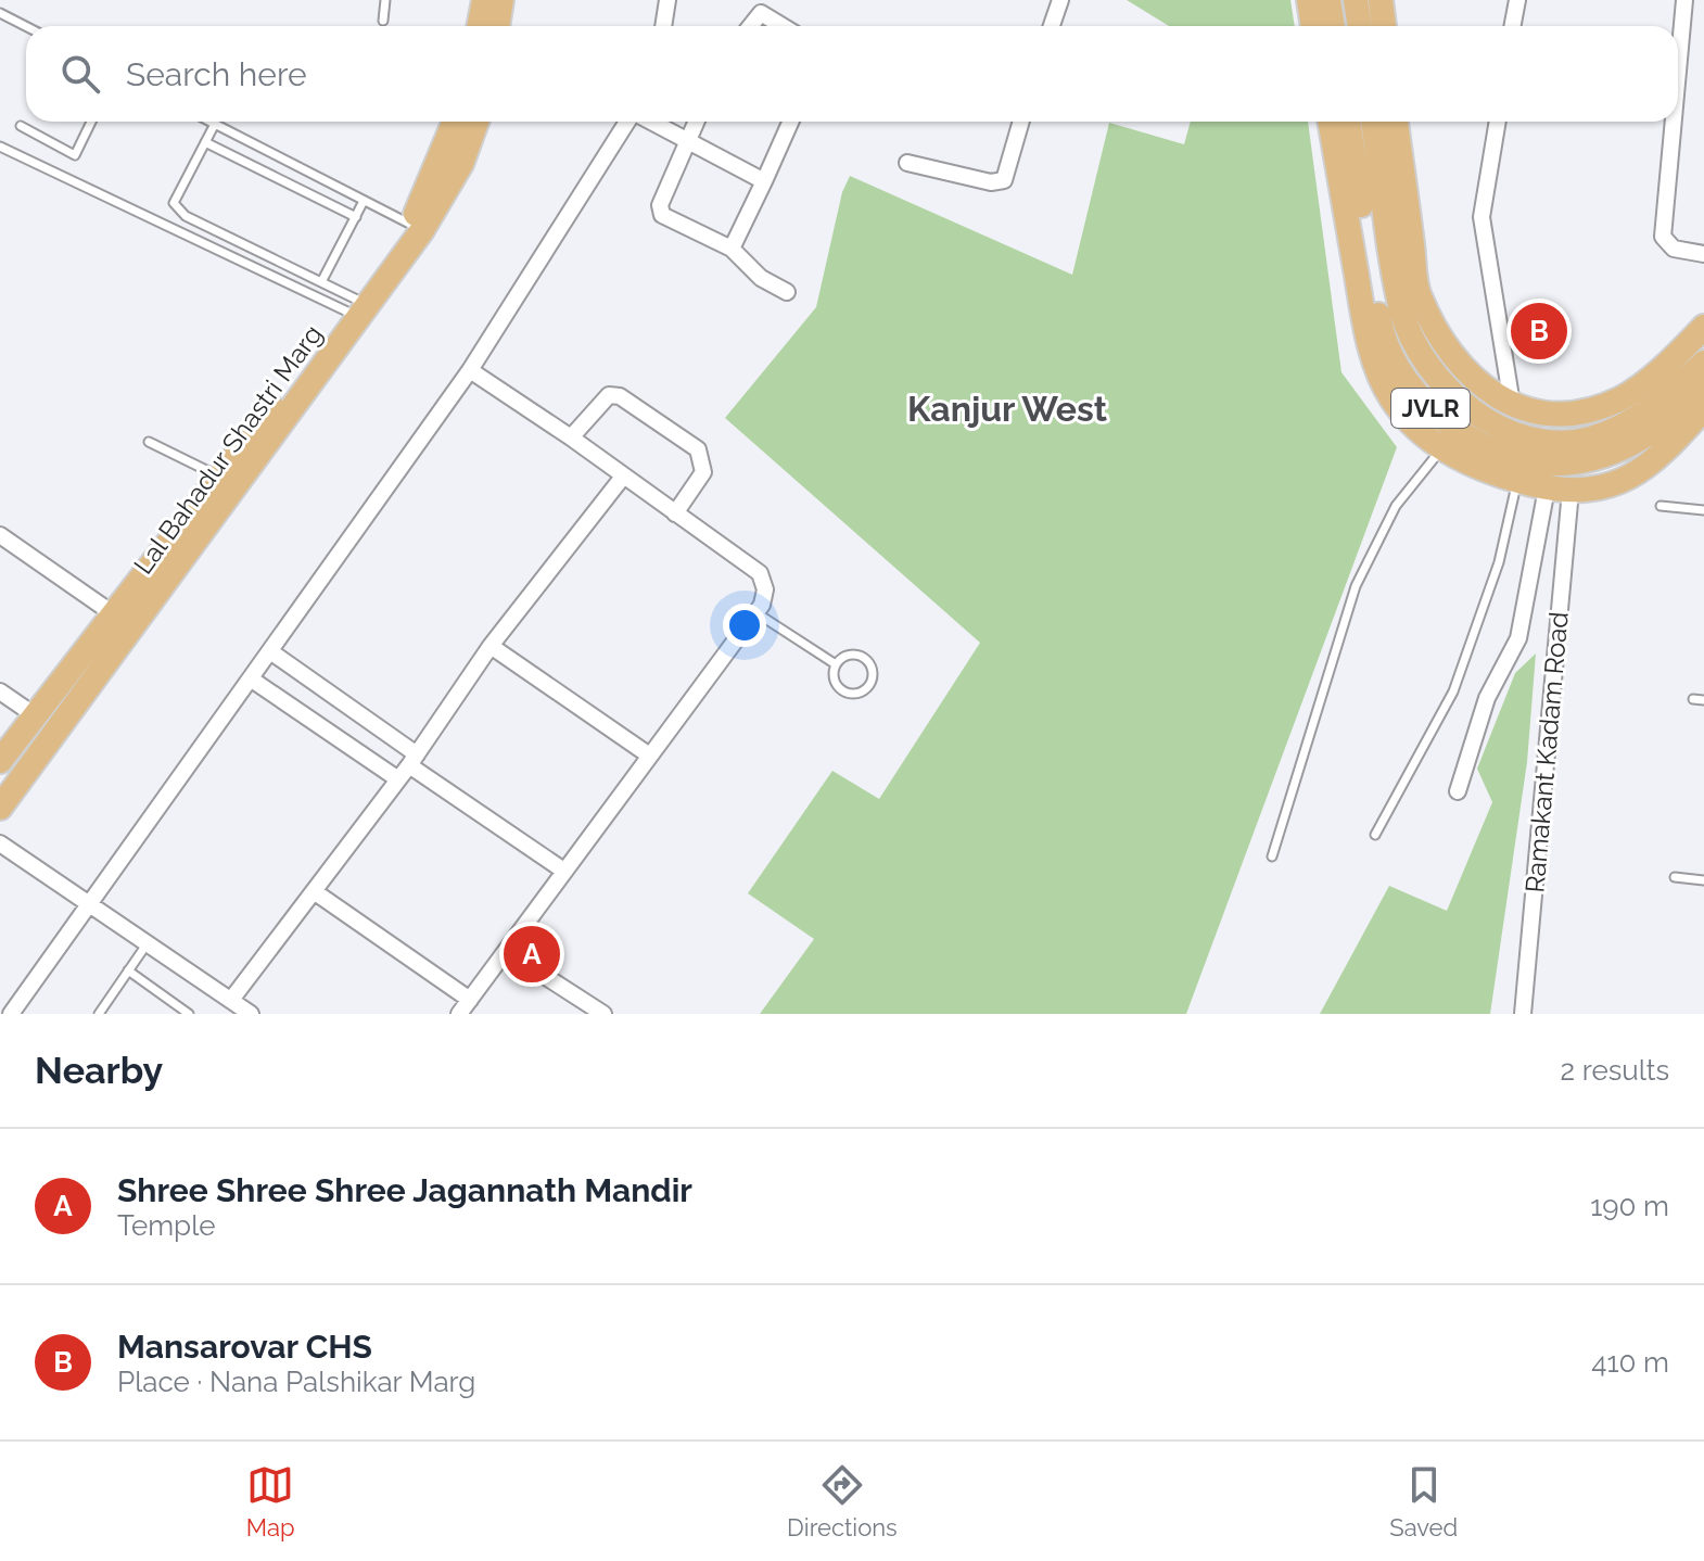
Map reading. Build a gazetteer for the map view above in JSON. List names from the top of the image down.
{
  "streets": {
    "main road": ["JVLR", "Lal Bahadur Shastri Marg"],
    "street": ["Ramakant Kadam Road"]
  },
  "districts": ["Kanjur West"],
  "page": {
    "search": "Search here",
    "pins": ["B", "A"],
    "heading": ["Nearby", "2 results"],
    "list": [
      {
        "mark": "A",
        "name": "Shree Shree Shree Jagannath Mandir",
        "note": "Temple",
        "value": "190 m"
      },
      {
        "mark": "B",
        "name": "Mansarovar CHS",
        "note": "Place · Nana Palshikar Marg",
        "value": "410 m"
      }
    ],
    "nav": ["Map", "Directions", "Saved"]
  }
}
